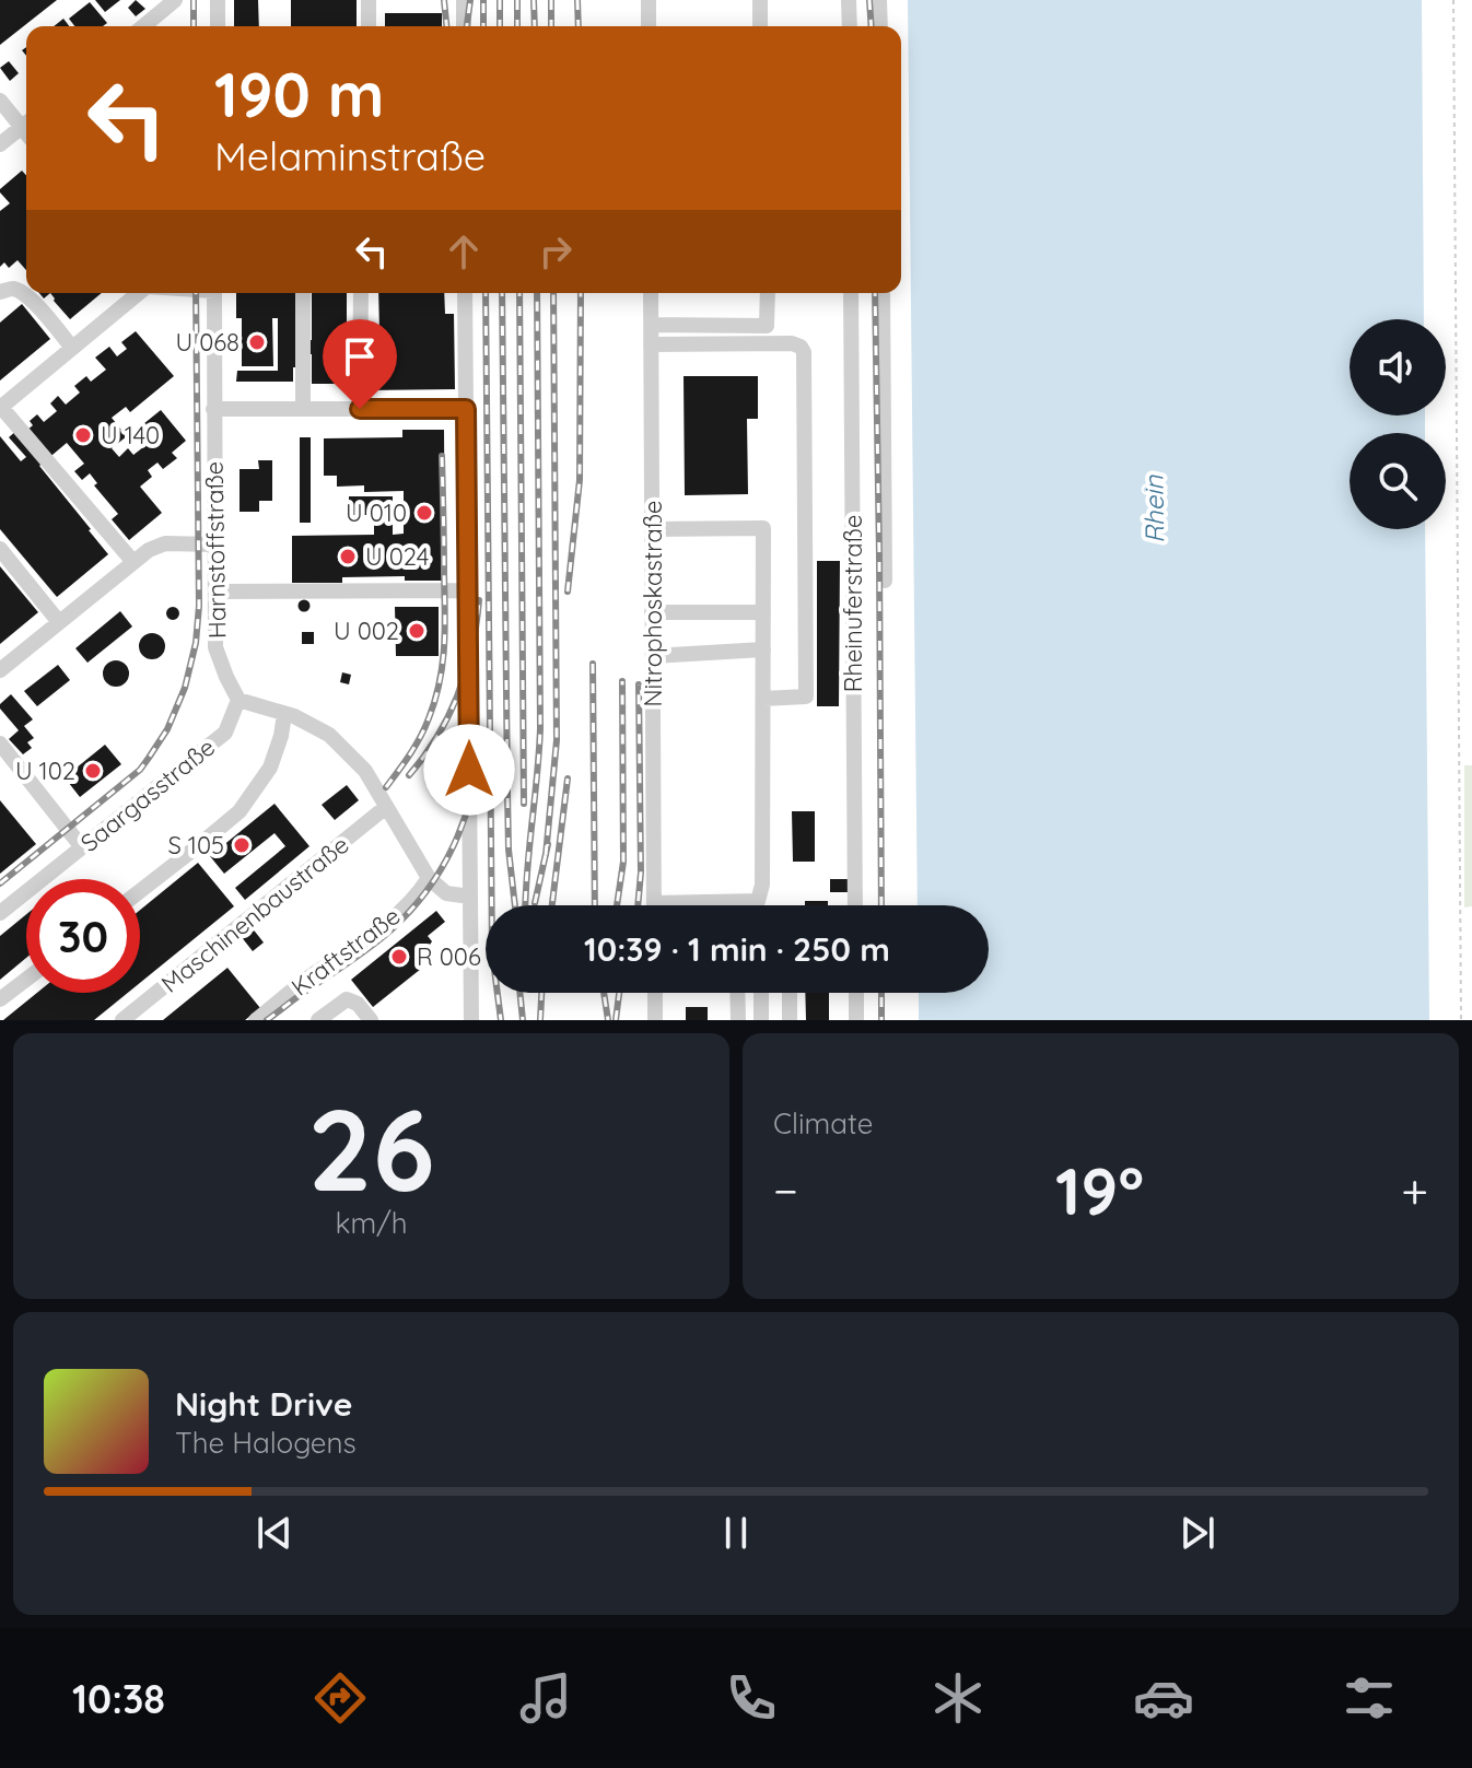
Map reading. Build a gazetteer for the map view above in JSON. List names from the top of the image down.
{
  "streets": {
    "street": [
      "Harnstoffstraße",
      "Nitrophoskastraße",
      "Rheinuferstraße",
      "Saargasstraße",
      "Maschinenbaustraße",
      "Kraftstraße"
    ]
  },
  "crossings": [
    ["Harnstoffstraße", "Saargasstraße"]
  ],
  "water": ["Rhein"],
  "places": [
    "U 068",
    "U 140",
    "U 010",
    "U 024",
    "U 002",
    "U 102",
    "S 105",
    "R 006"
  ],
  "page": {
    "turn": ["190 m", "Melaminstraße"],
    "limit": "30",
    "trip": "10:39 · 1 min · 250 m",
    "tile": [
      ["26", "km/h"],
      "Climate"
    ],
    "heat": ["−", "19°", "+"],
    "song": ["Night Drive", "The Halogens"],
    "tabs": "10:38"
  }
}
